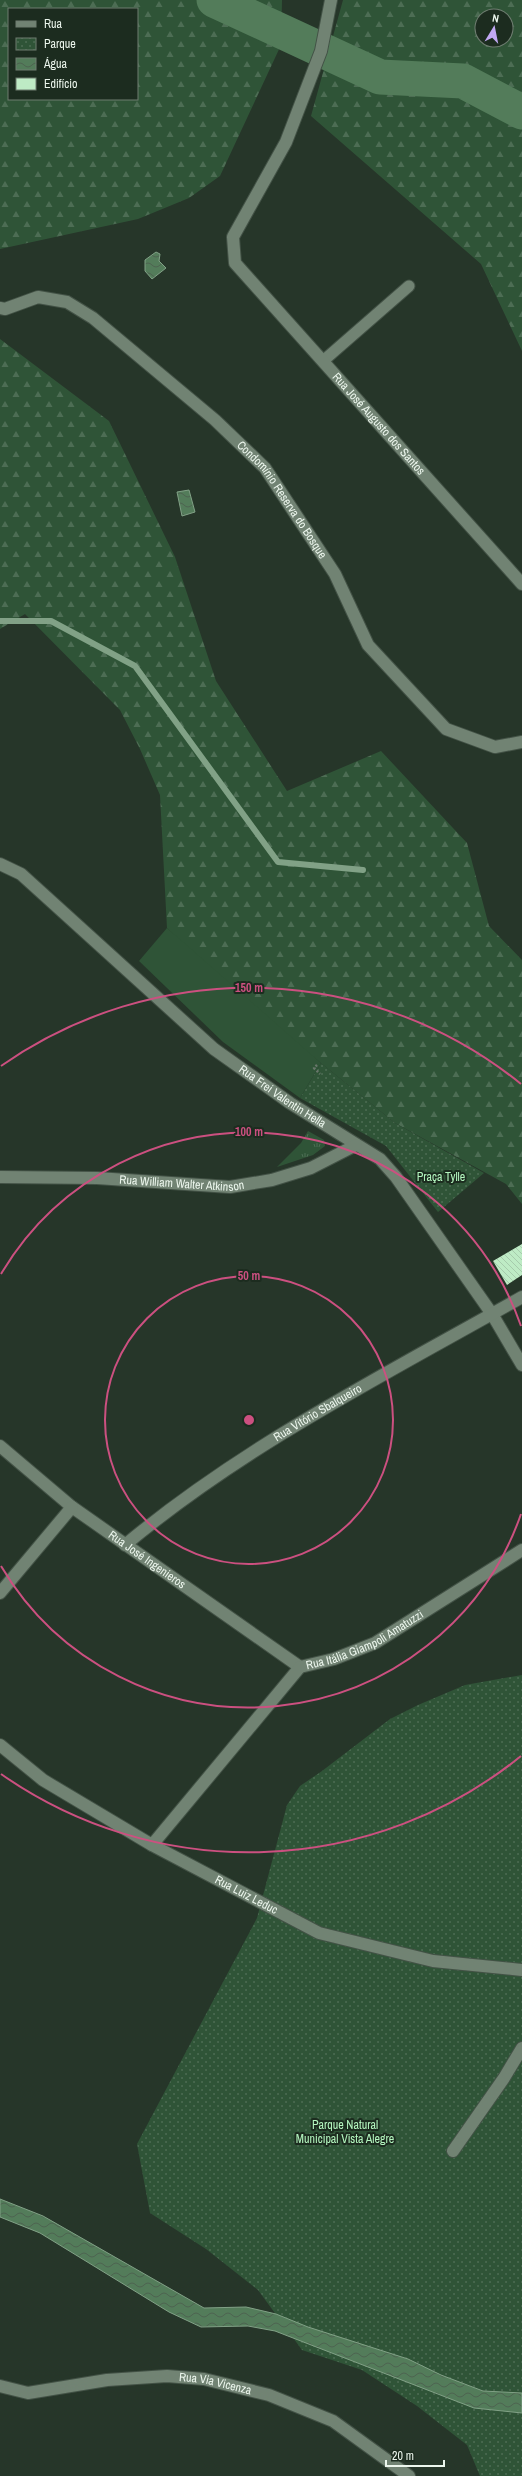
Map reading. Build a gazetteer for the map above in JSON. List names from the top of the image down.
{
  "streets": {
    "street": [
      "Rua José Augusto dos Santos",
      "Condomínio Reserva do Bosque",
      "Rua Frei Valentin Hella",
      "Rua William Walter Atkinson",
      "Rua Vitório Sbalqueiro",
      "Rua José Ingenieros",
      "Rua Itália Giampoli Amatuzzi",
      "Rua Luiz Leduc",
      "Rua Via Vicenza"
    ]
  },
  "crossings": [
    ["Rua Frei Valentin Hella", "Rua William Walter Atkinson"],
    ["Rua Frei Valentin Hella", "Rua Vitório Sbalqueiro"],
    ["Rua Vitório Sbalqueiro", "Rua José Ingenieros"],
    ["Rua José Ingenieros", "Rua Itália Giampoli Amatuzzi"],
    ["Rua Itália Giampoli Amatuzzi", "Rua Luiz Leduc"]
  ],
  "parks": ["Praça Tylle", "Parque Natural Municipal Vista Alegre"],
  "legend": [
    "Rua",
    "Parque",
    "Água",
    "Edifício"
  ],
  "scale_bar": "20 m",
  "north": "top",
  "rings": ["150 m", "100 m", "50 m"]
}
